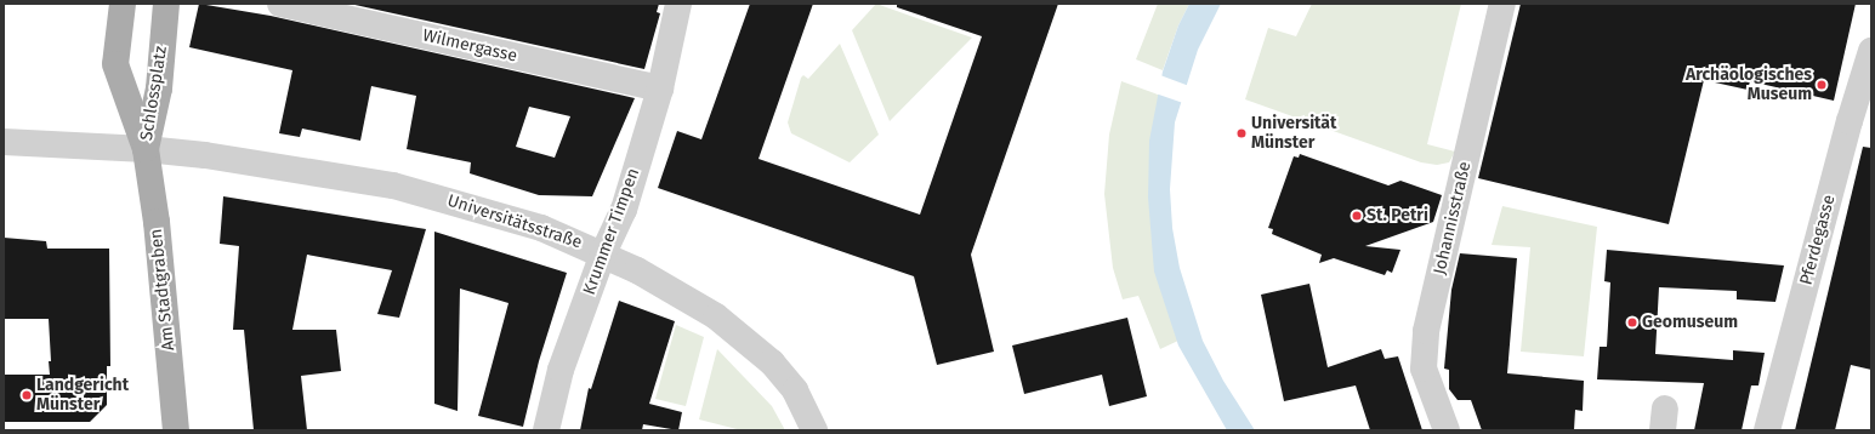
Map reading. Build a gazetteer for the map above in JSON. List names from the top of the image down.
{
  "streets": {
    "main road": ["Schlossplatz", "Am Stadtgraben"],
    "street": [
      "Wilmergasse",
      "Johannisstraße",
      "Universitätsstraße",
      "Krummer Timpen",
      "Pferdegasse"
    ]
  },
  "crossings": [
    ["Wilmergasse", "Krummer Timpen"],
    ["Schlossplatz", "Universitätsstraße"],
    ["Schlossplatz", "Am Stadtgraben"],
    ["Universitätsstraße", "Krummer Timpen"],
    ["Universitätsstraße", "Am Stadtgraben"]
  ],
  "places": [
    "Archäologisches Museum",
    "Universität Münster",
    "St. Petri",
    "Geomuseum",
    "Landgericht Münster"
  ]
}
